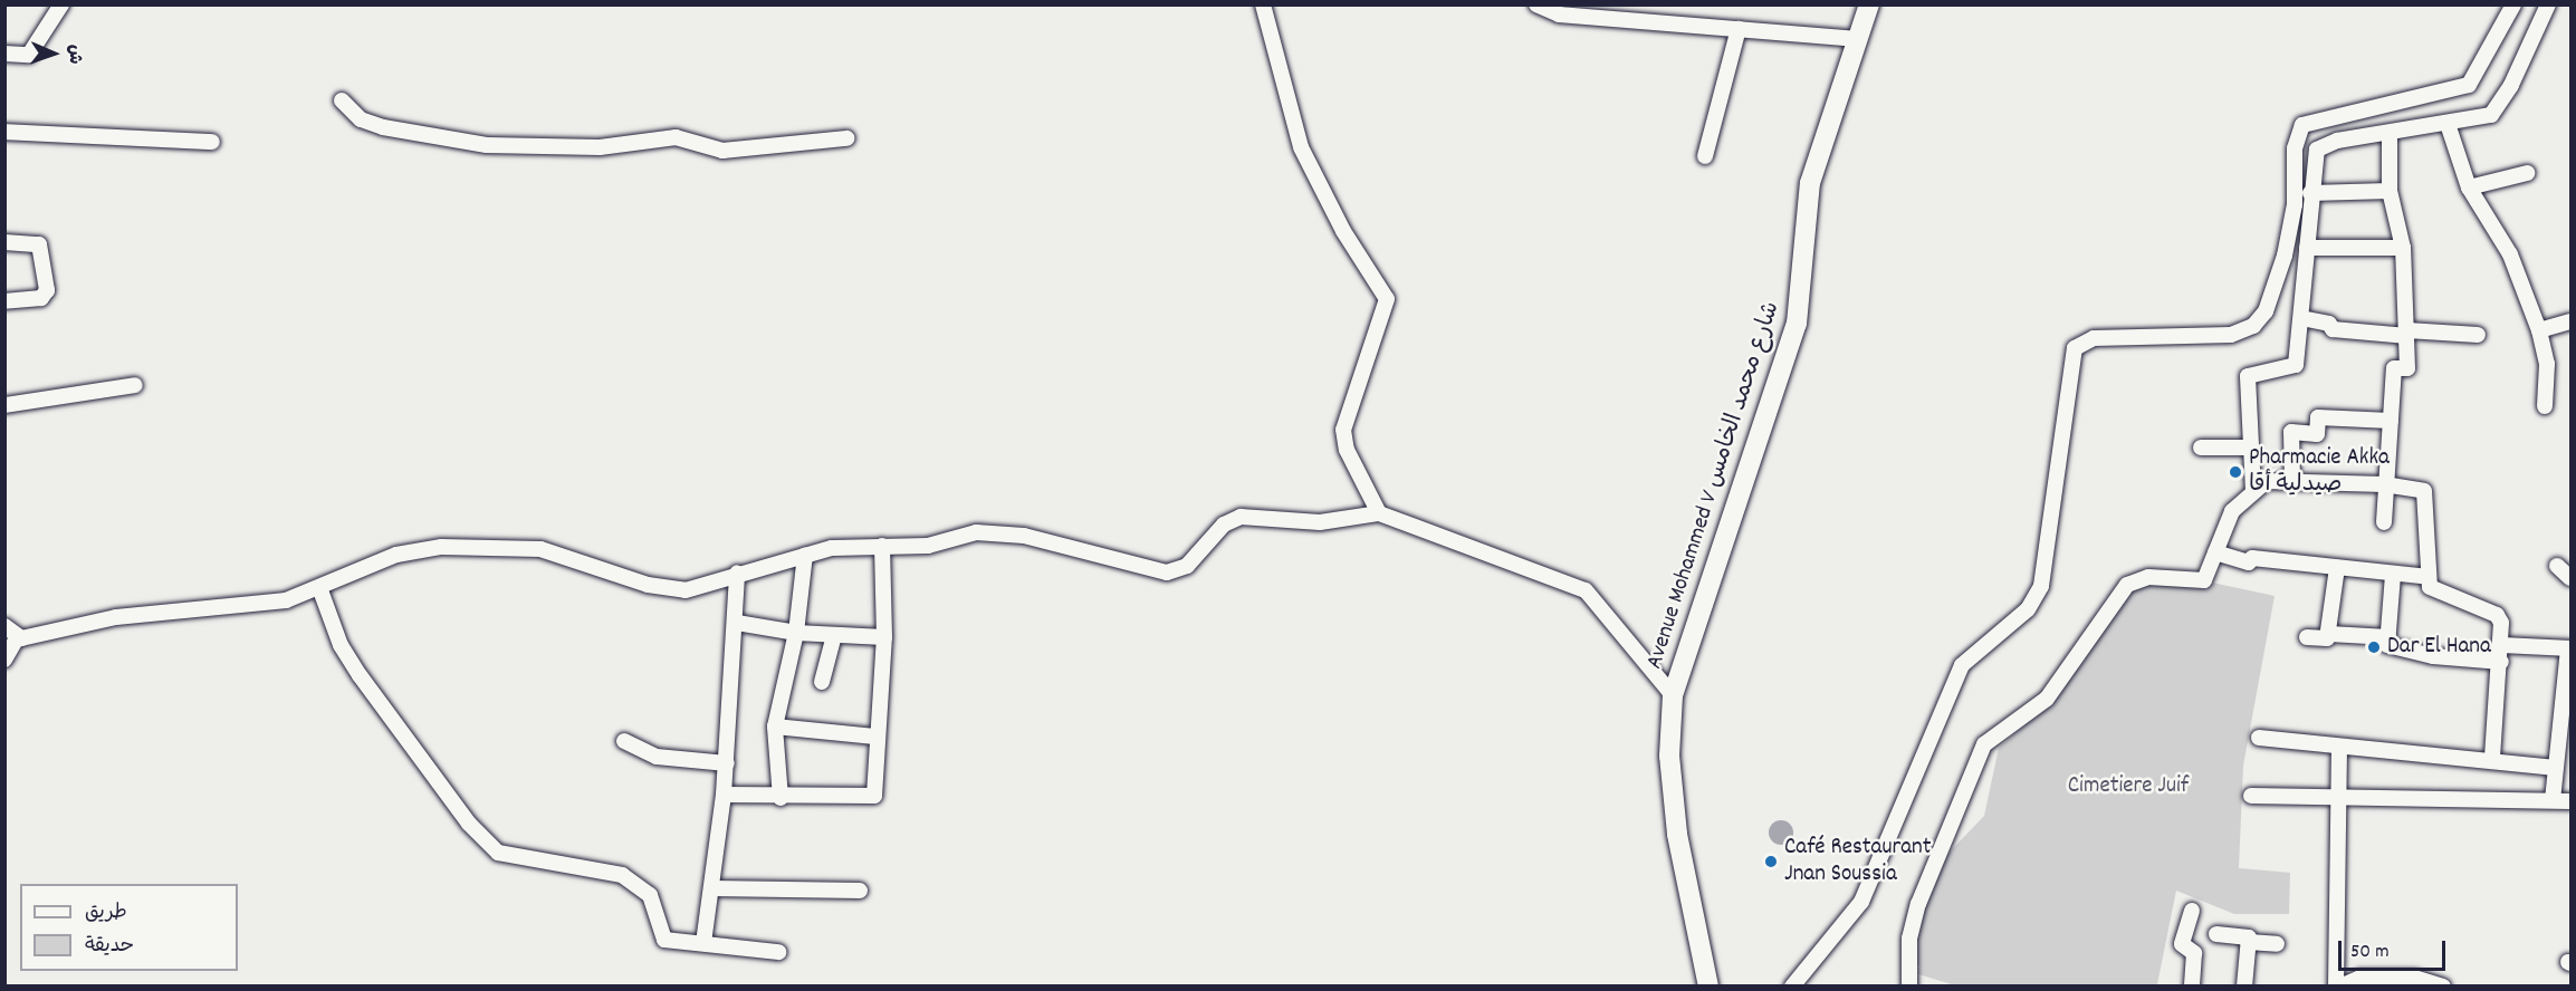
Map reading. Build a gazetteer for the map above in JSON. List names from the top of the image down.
{
  "streets": {
    "main road": ["Avenue Mohammed V شارع محمد الخامس"]
  },
  "parks": ["Cimetiere Juif"],
  "places": ["Pharmacie Akka صيدلية أقا", "Dar El Hana", "Café Restaurant Jnan Soussia"],
  "legend": ["طريق", "حديقة"],
  "scale_bar": "50 m",
  "north": "right"
}
